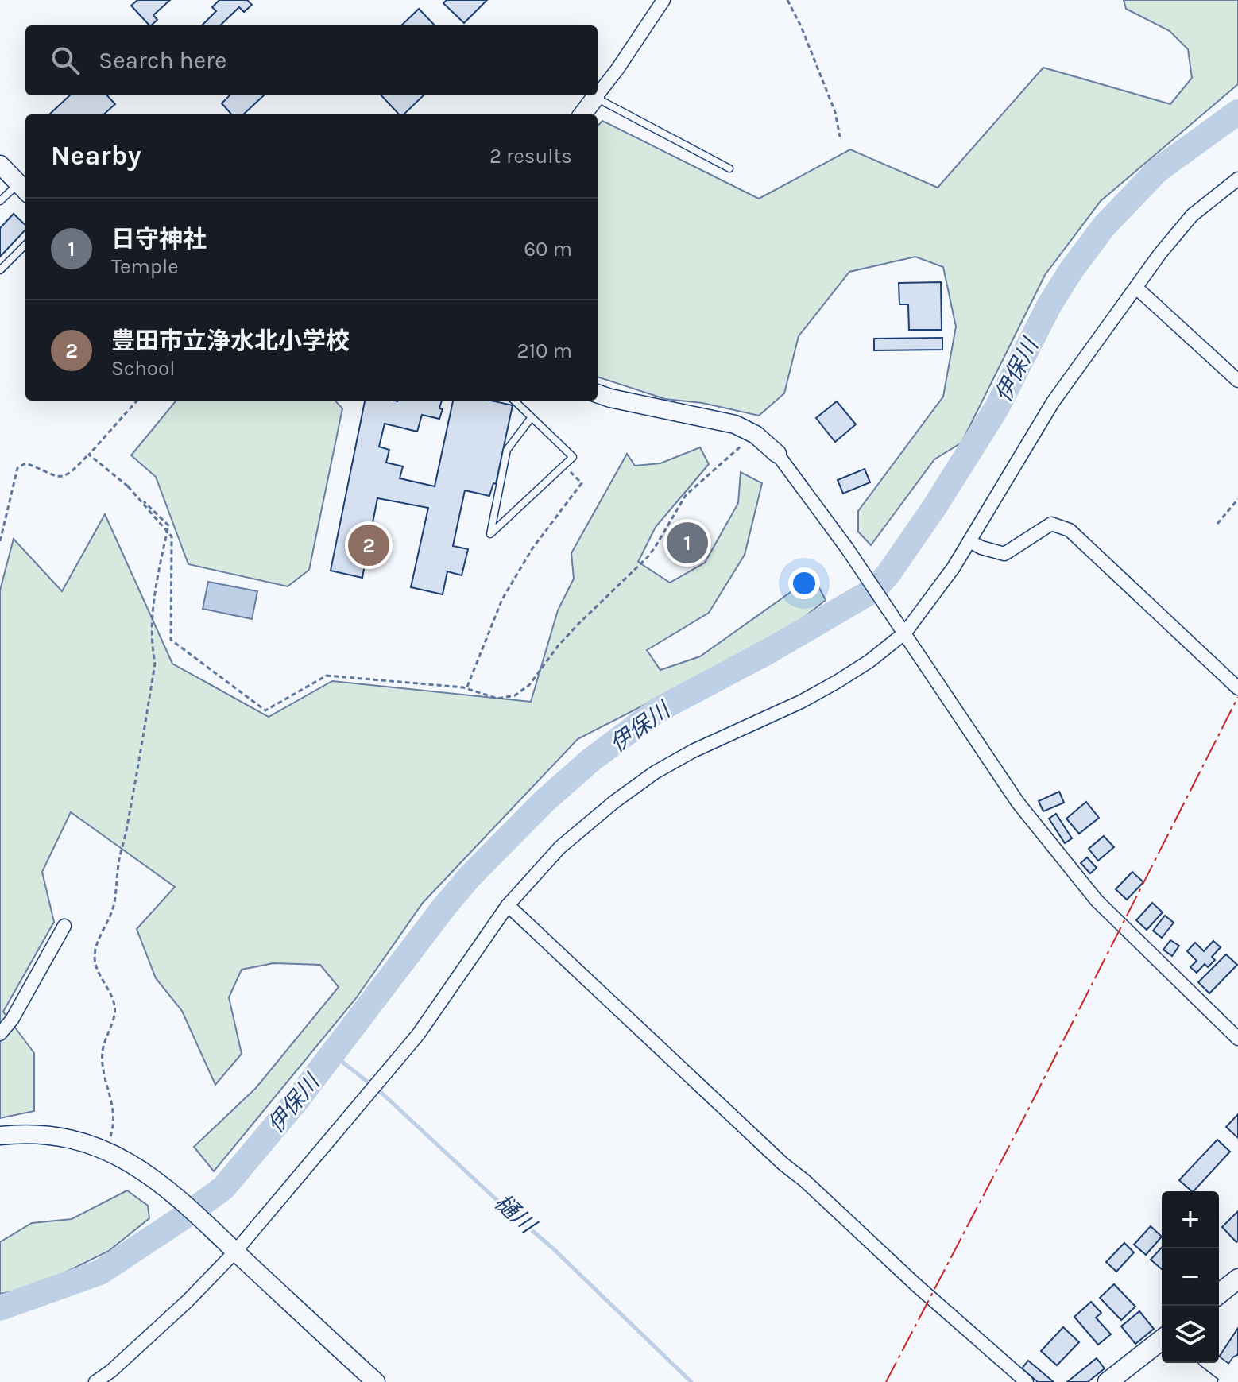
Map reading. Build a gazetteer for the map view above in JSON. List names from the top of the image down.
{
  "water": ["伊保川", "樋川"],
  "page": {
    "search": "Search here",
    "heading": ["Nearby", "2 results"],
    "list": [
      {
        "mark": "1",
        "name": "日守神社",
        "note": "Temple",
        "value": "60 m"
      },
      {
        "mark": "2",
        "name": "豊田市立浄水北小学校",
        "note": "School",
        "value": "210 m"
      }
    ],
    "pins": ["1", "2"],
    "map_buttons": ["+", "−"]
  }
}
